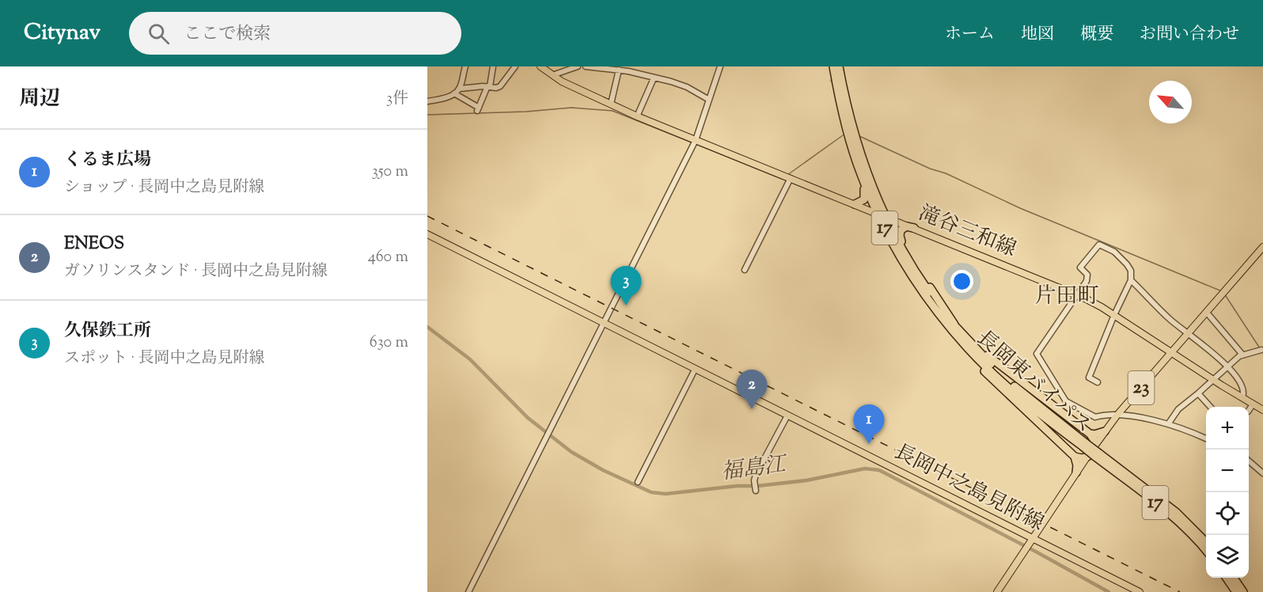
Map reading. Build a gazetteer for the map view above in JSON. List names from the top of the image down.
{
  "streets": {
    "highway": ["17", "長岡東バイパス"],
    "main road": ["滝谷三和線", "23", "長岡中之島見附線"]
  },
  "crossings": [
    ["17", "滝谷三和線"],
    ["17", "長岡東バイパス"],
    ["滝谷三和線", "長岡東バイパス"],
    ["滝谷三和線", "23"],
    ["長岡東バイパス", "23"],
    ["23", "長岡中之島見附線"]
  ],
  "districts": ["片田町"],
  "water": ["福島江"],
  "north": "top left",
  "page": {
    "header": "Citynav",
    "search": "ここで検索",
    "nav": [
      "ホーム",
      "地図",
      "概要",
      "お問い合わせ"
    ],
    "heading": ["周辺", "3件"],
    "list": [
      {
        "mark": "1",
        "name": "くるま広場",
        "note": "ショップ · 長岡中之島見附線",
        "value": "350 m"
      },
      {
        "mark": "2",
        "name": "ENEOS",
        "note": "ガソリンスタンド · 長岡中之島見附線",
        "value": "460 m"
      },
      {
        "mark": "3",
        "name": "久保鉄工所",
        "note": "スポット · 長岡中之島見附線",
        "value": "630 m"
      }
    ],
    "pins": ["3", "2", "1"],
    "map_buttons": ["+", "−"]
  }
}
